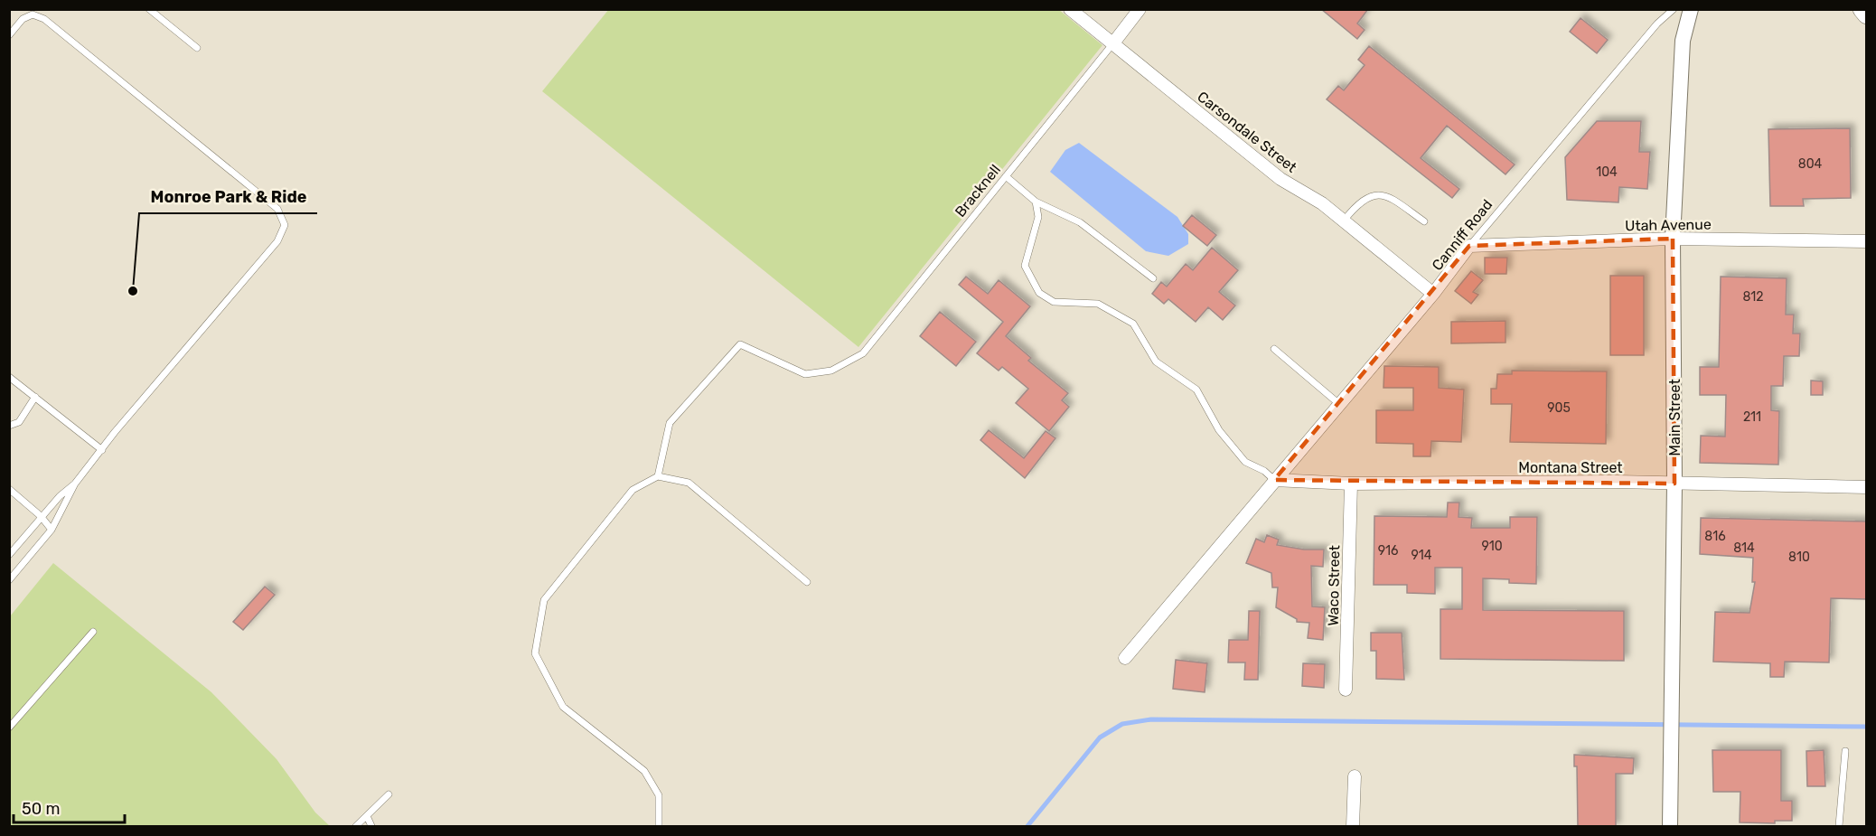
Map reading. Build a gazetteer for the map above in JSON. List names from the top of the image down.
{
  "streets": {
    "street": [
      "Carsondale Street",
      "Utah Avenue",
      "Canniff Road",
      "Main Street",
      "Montana Street",
      "Waco Street"
    ],
    "lane": ["Bracknell"]
  },
  "crossings": [
    ["Carsondale Street", "Bracknell"],
    ["Carsondale Street", "Canniff Road"],
    ["Utah Avenue", "Canniff Road"],
    ["Utah Avenue", "Main Street"],
    ["Canniff Road", "Montana Street"],
    ["Main Street", "Montana Street"],
    ["Montana Street", "Waco Street"]
  ],
  "places": ["Monroe Park & Ride"],
  "house_numbers": [
    "804",
    "104",
    "812",
    "905",
    "211",
    "816",
    "910",
    "814",
    "916",
    "914",
    "810"
  ],
  "scale_bar": "50 m"
}
